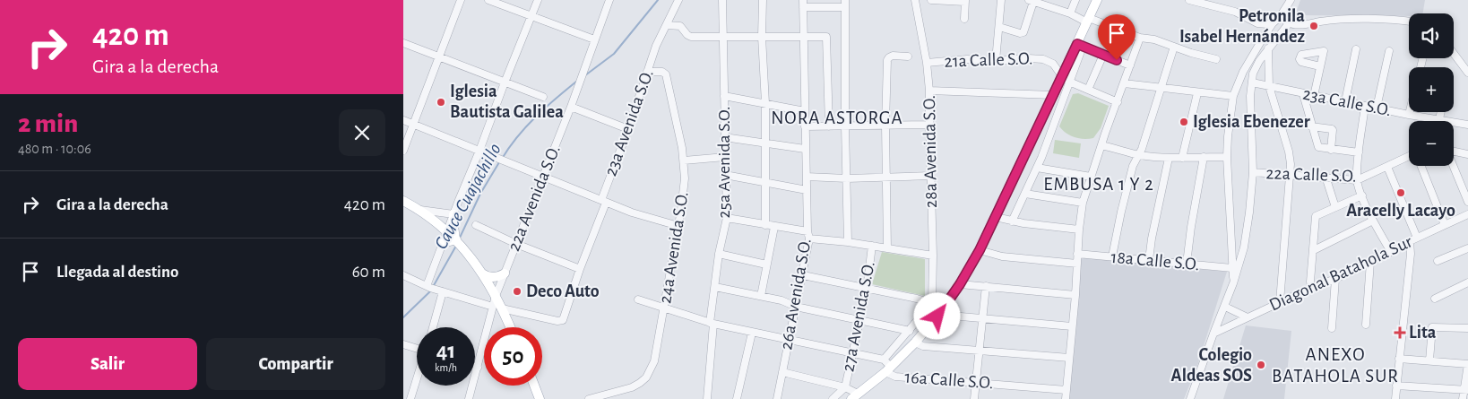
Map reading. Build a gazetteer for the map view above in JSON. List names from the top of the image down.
{
  "streets": {
    "street": [
      "21a Calle S.O.",
      "23a Calle S.O.",
      "23a Avenida S.O.",
      "28a Avenida S.O.",
      "25a Avenida S.O.",
      "22a Calle S.O.",
      "22a Avenida S.O.",
      "24a Avenida S.O.",
      "18a Calle S.O.",
      "Diagonal Batahola Sur",
      "26a Avenida S.O.",
      "27a Avenida S.O.",
      "16a Calle S.O."
    ]
  },
  "crossings": [
    ["21a Calle S.O.", "28a Avenida S.O."],
    ["23a Avenida S.O.", "24a Avenida S.O."]
  ],
  "districts": ["NORA ASTORGA", "EMBUSA 1 Y 2", "ANEXO BATAHOLA SUR"],
  "water": ["Cauce Cuajachillo"],
  "places": {
    "other": [
      "Petronila Isabel Hernández",
      "Iglesia Bautista Galilea",
      "Iglesia Ebenezer",
      "Aracelly Lacayo",
      "Deco Auto",
      "Colegio Aldeas SOS"
    ],
    "health": ["Lita"]
  },
  "page": {
    "turn": ["420 m", "Gira a la derecha"],
    "map_buttons": ["+", "−"],
    "heading": ["2 min", "480 m · 10:06"],
    "list": [
      {
        "name": "Gira a la derecha",
        "value": "420 m"
      },
      {
        "name": "Llegada al destino",
        "value": "60 m"
      }
    ],
    "speed": "41 km/h",
    "limit": "50",
    "buttons": ["Salir", "Compartir"]
  }
}
